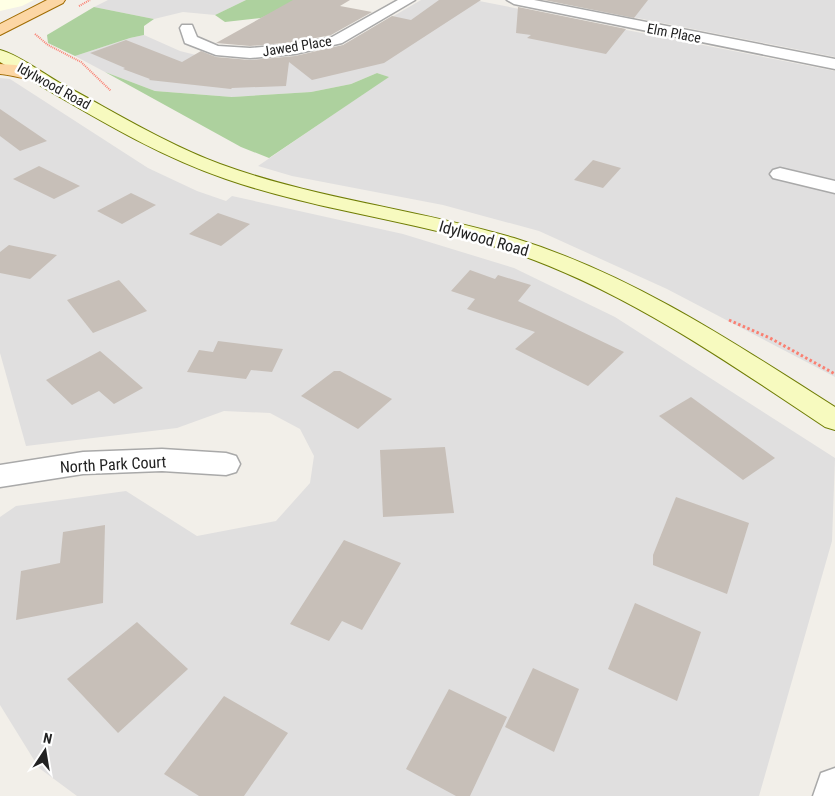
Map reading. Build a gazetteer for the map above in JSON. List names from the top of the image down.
{
  "streets": {
    "main road": ["Idylwood Road"],
    "street": ["Elm Place", "Jawed Place", "North Park Court"]
  },
  "north": "top"
}
